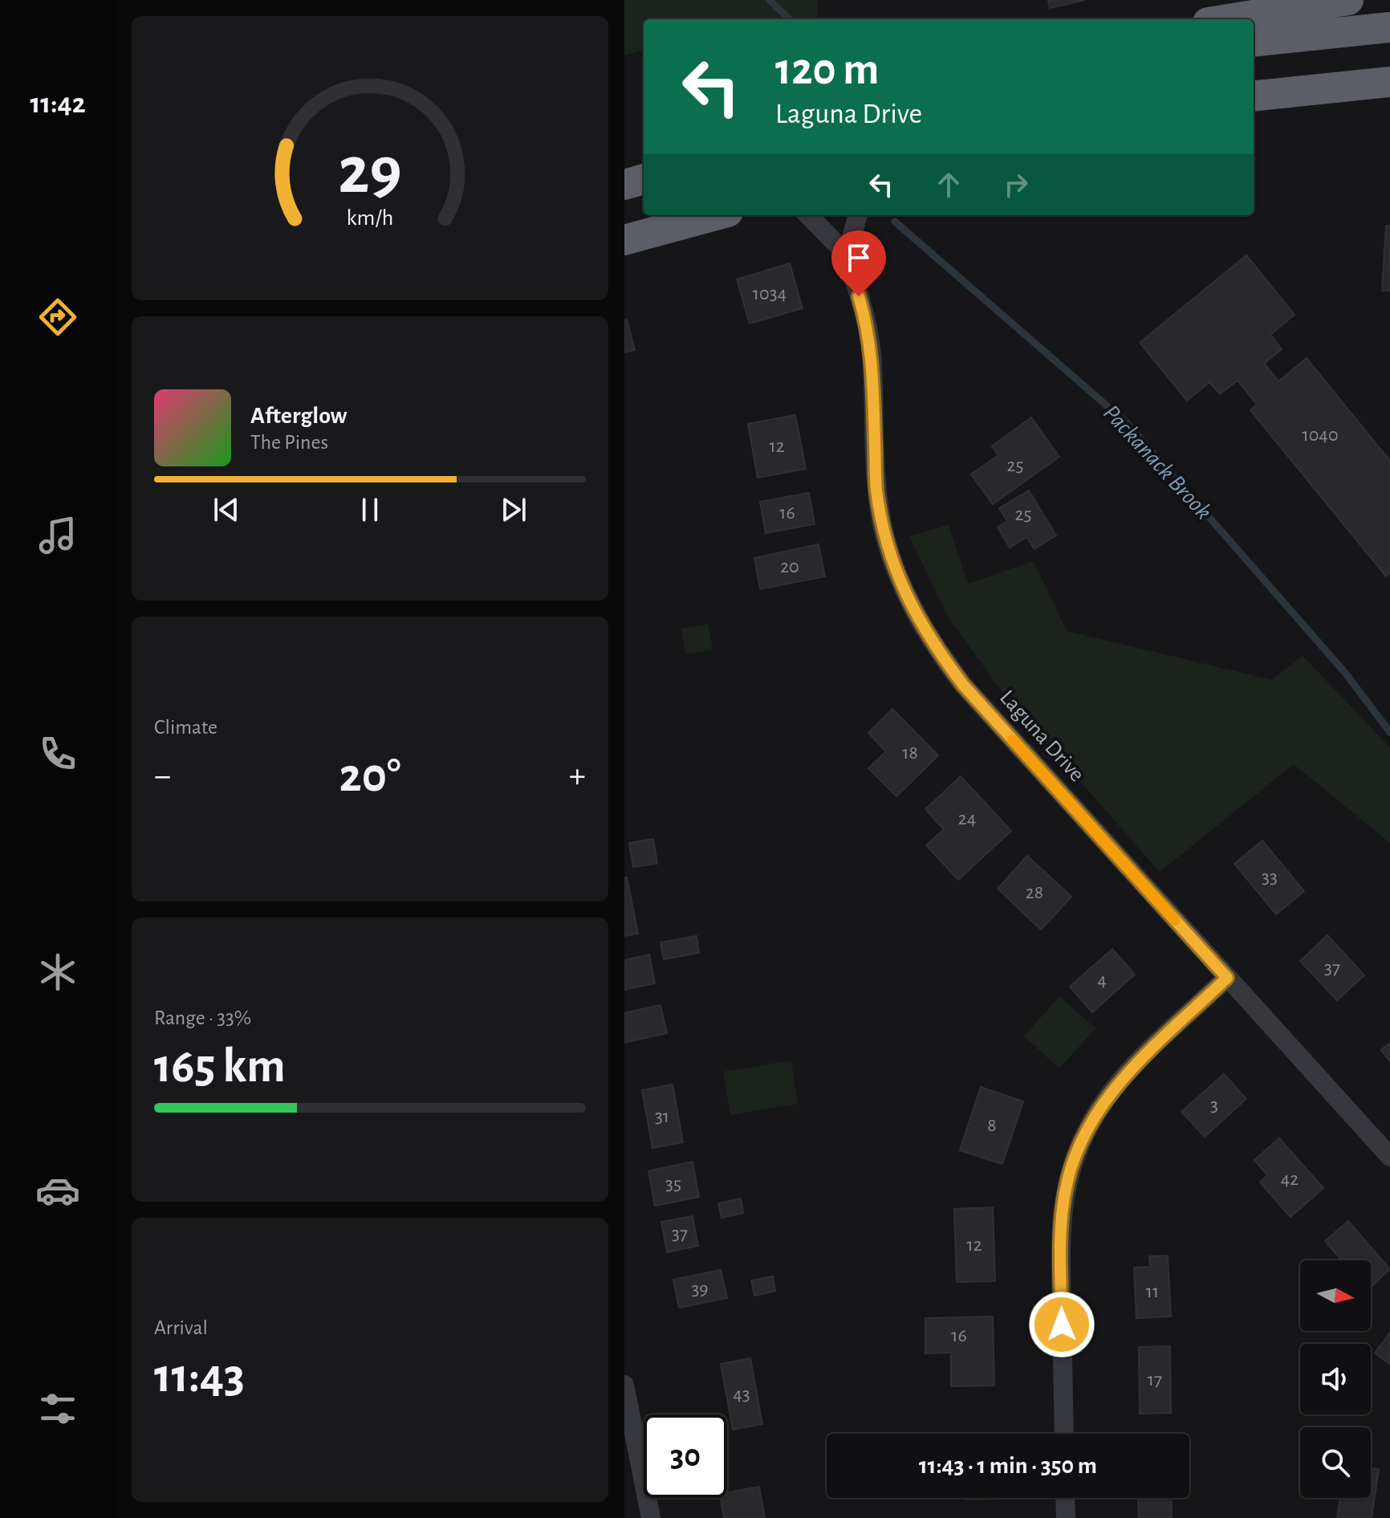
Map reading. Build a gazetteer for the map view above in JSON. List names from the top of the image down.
{
  "streets": {
    "street": ["Laguna Drive"]
  },
  "water": ["Packanack Brook"],
  "house_numbers": [
    "1034",
    "1040",
    "12",
    "25",
    "16",
    "25",
    "20",
    "18",
    "24",
    "33",
    "28",
    "37",
    "4",
    "3",
    "31",
    "8",
    "42",
    "35",
    "37",
    "12",
    "39",
    "11",
    "16",
    "17",
    "43"
  ],
  "north": "right",
  "page": {
    "tabs": "11:42",
    "turn": ["120 m", "Laguna Drive"],
    "song": ["Afterglow", "The Pines"],
    "tile": [
      "Climate",
      ["Range · 33%", "165 km"],
      ["Arrival", "11:43"]
    ],
    "heat": ["−", "20°", "+"],
    "limit": "30",
    "trip": "11:43 · 1 min · 350 m",
    "gauge": ["29", "km/h"]
  }
}
